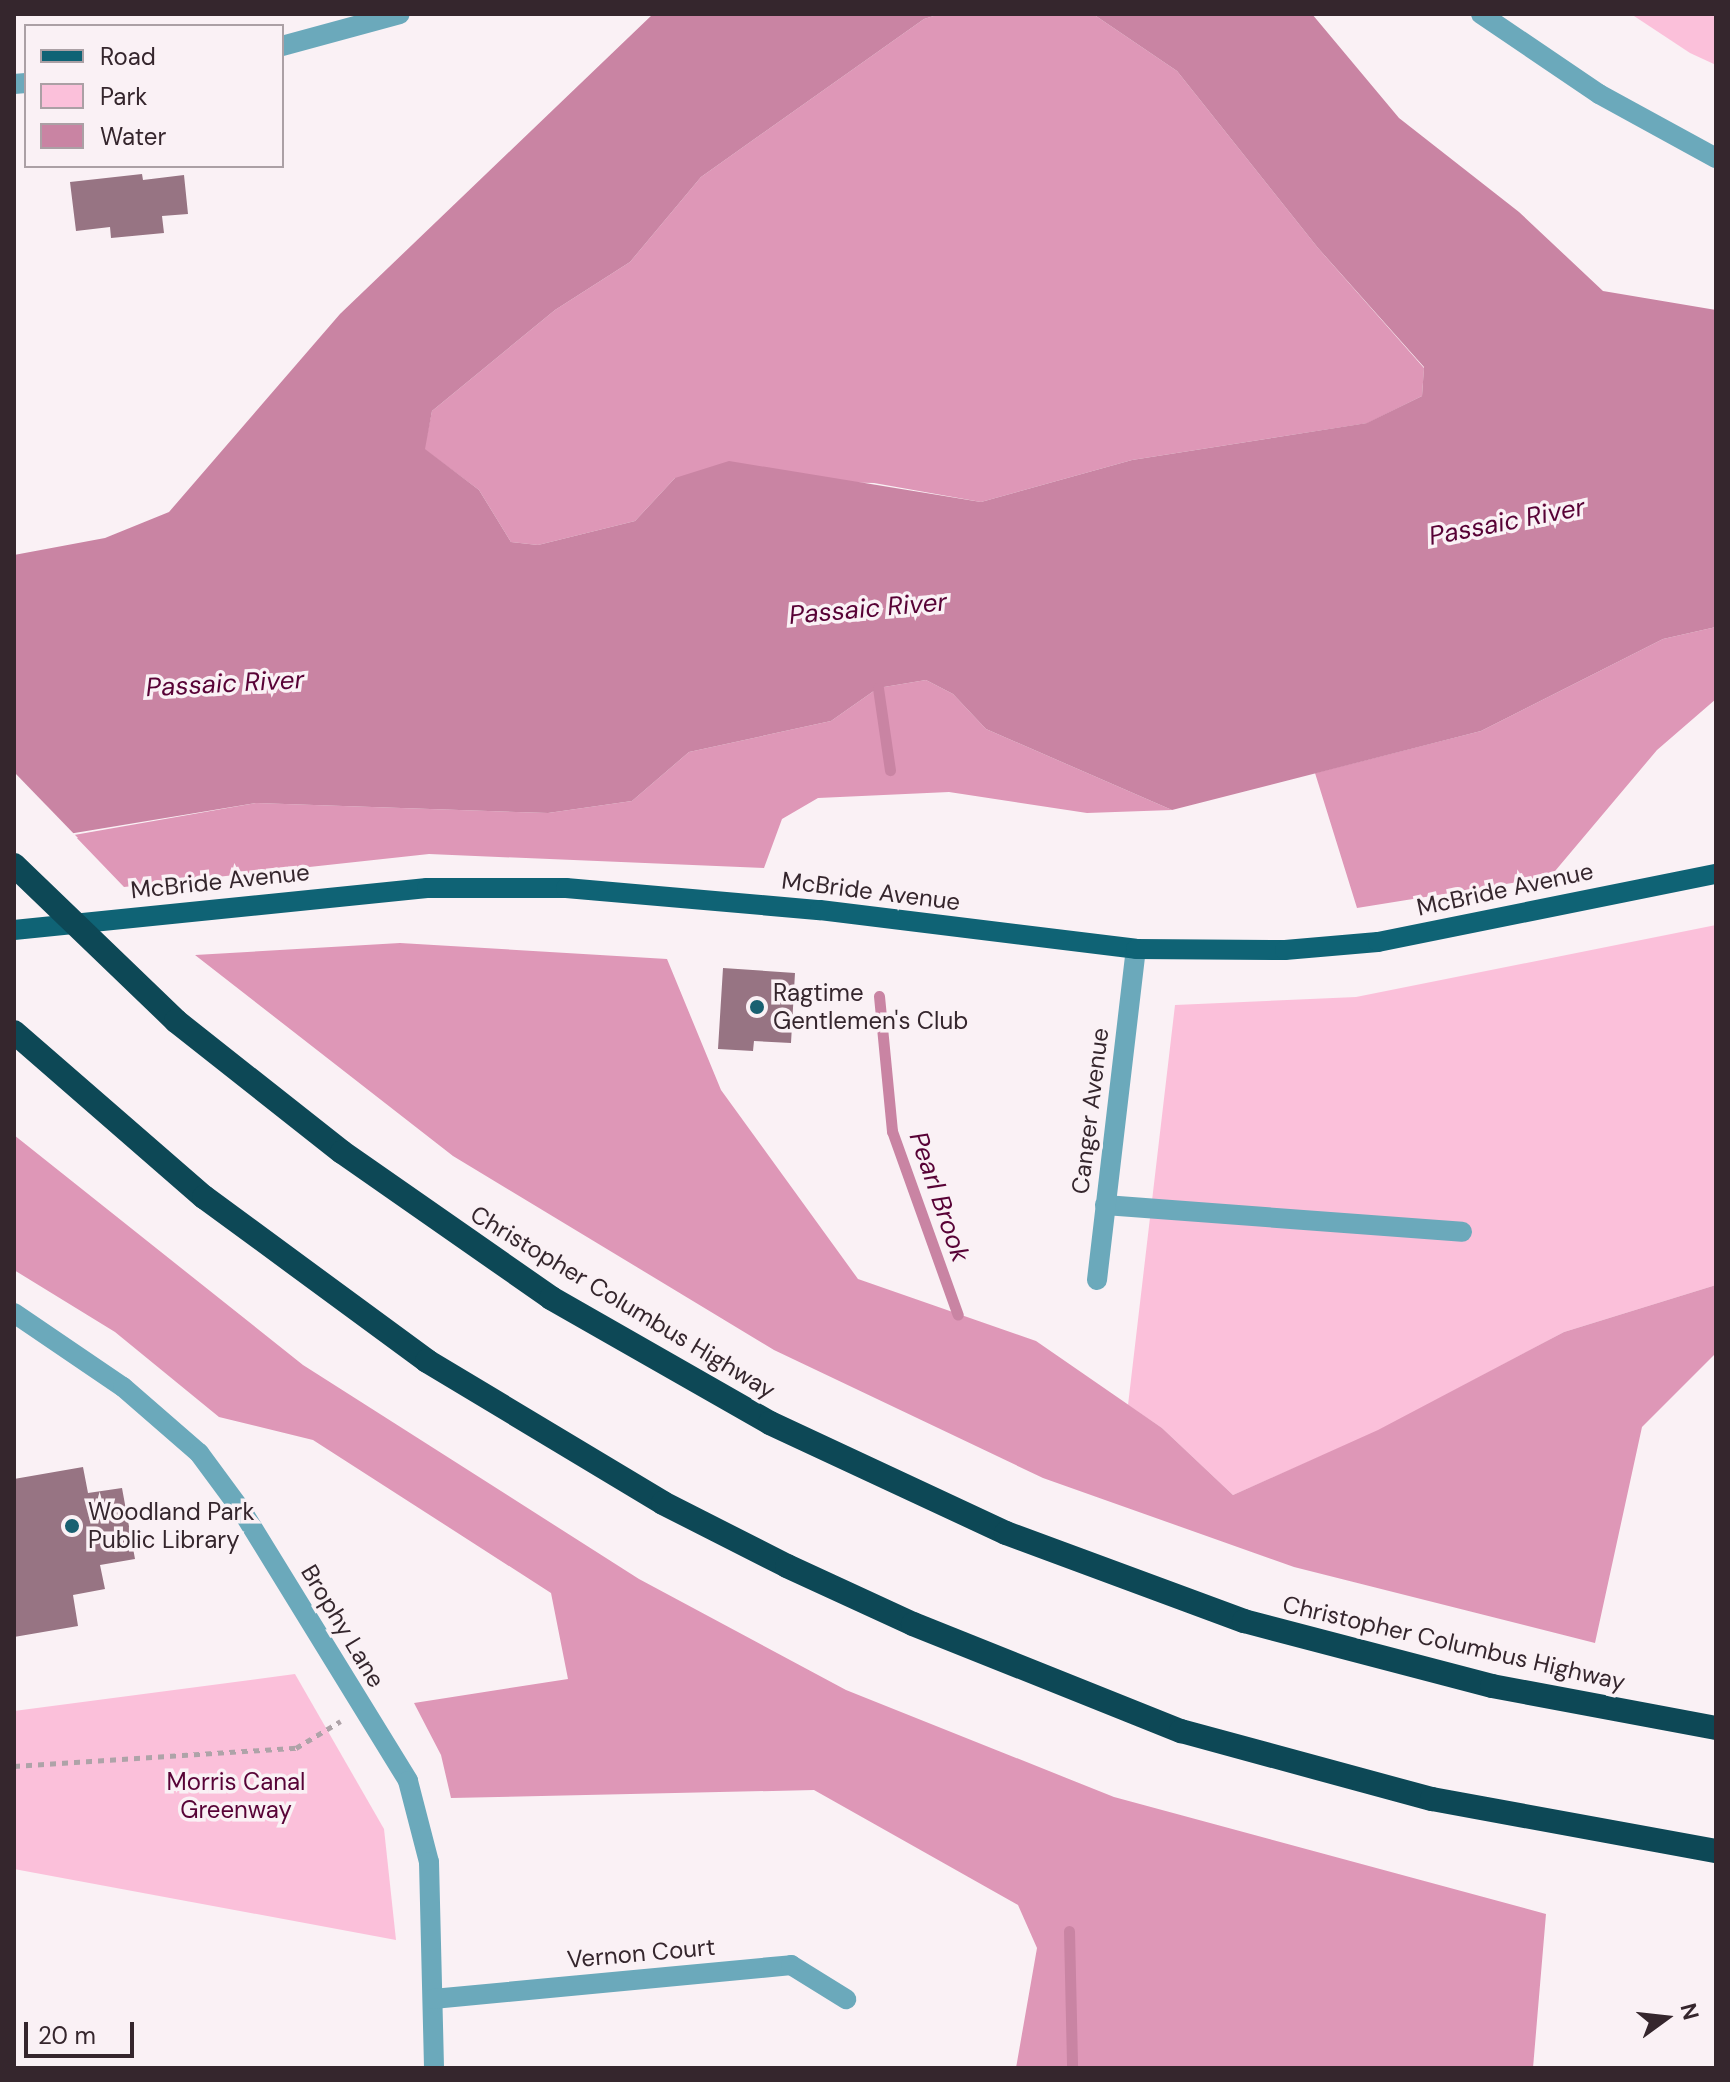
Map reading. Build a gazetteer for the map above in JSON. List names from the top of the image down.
{
  "streets": {
    "highway": ["Christopher Columbus Highway"],
    "main road": ["McBride Avenue"],
    "street": ["Canger Avenue", "Brophy Lane", "Vernon Court"]
  },
  "crossings": [
    ["McBride Avenue", "Canger Avenue"],
    ["Brophy Lane", "Vernon Court"]
  ],
  "water": ["Passaic River", "Pearl Brook"],
  "parks": ["Morris Canal Greenway"],
  "places": ["Ragtime Gentlemen's Club", "Woodland Park Public Library"],
  "legend": ["Road", "Park", "Water"],
  "scale_bar": "20 m",
  "north": "right"
}
